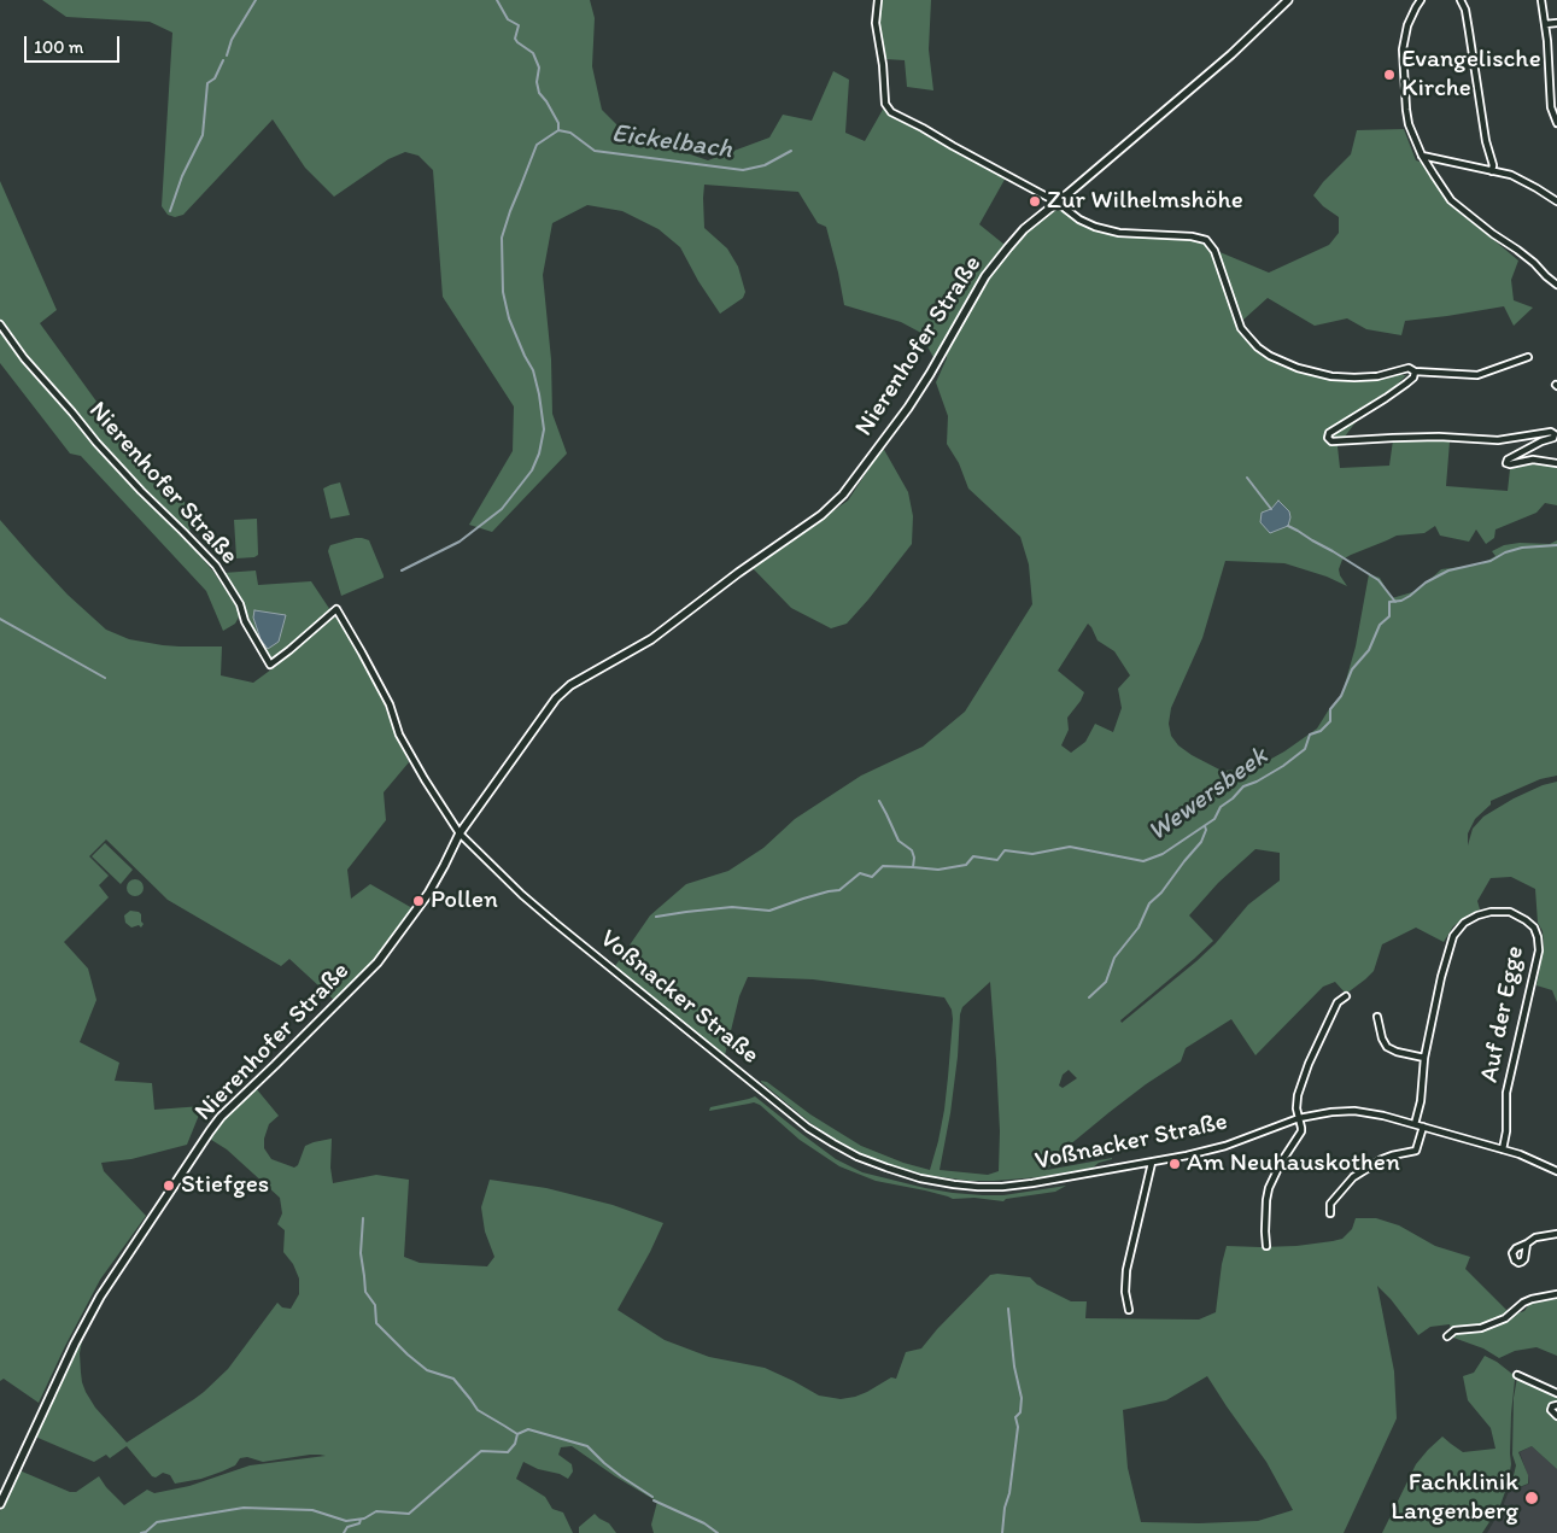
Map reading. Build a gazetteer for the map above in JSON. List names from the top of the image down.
{
  "streets": {
    "street": ["Nierenhofer Straße", "Voßnacker Straße", "Auf der Egge"]
  },
  "crossings": [
    ["Nierenhofer Straße", "Voßnacker Straße"],
    ["Voßnacker Straße", "Auf der Egge"]
  ],
  "water": ["Eickelbach", "Wewersbeek"],
  "places": [
    "Evangelische Kirche",
    "Zur Wilhelmshöhe",
    "Pollen",
    "Am Neuhauskothen",
    "Stiefges",
    "Fachklinik Langenberg"
  ],
  "scale_bar": "100 m"
}
